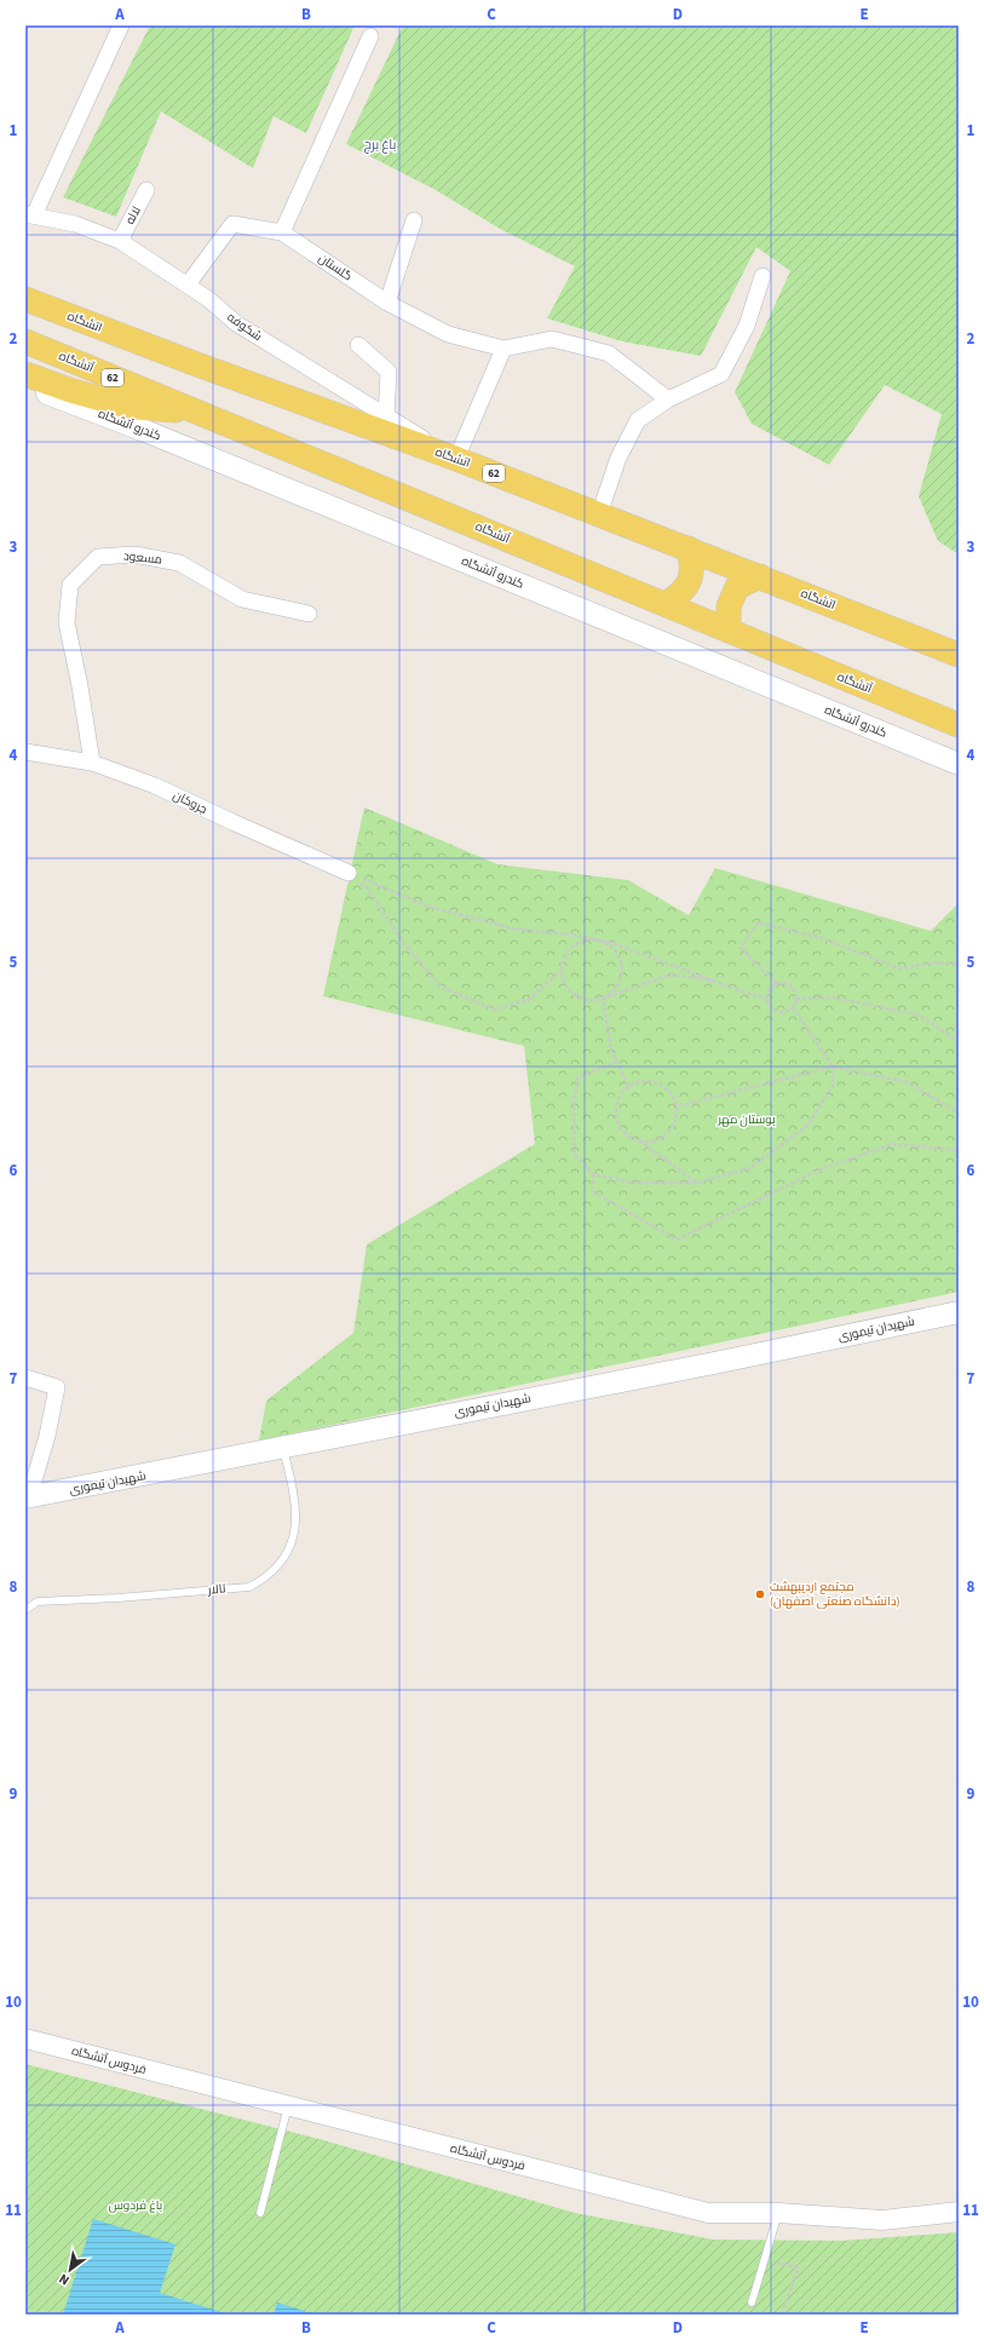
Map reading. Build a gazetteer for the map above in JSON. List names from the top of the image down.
{
  "streets": {
    "main road": [
      "اتشگاه",
      "آتشگاه",
      "62",
      "کندرو آتشگاه",
      "شهیدان تیموری"
    ],
    "street": [
      "لاله",
      "گلستان",
      "شکوفه",
      "مسعود",
      "جروکان",
      "فردوس آتشگاه"
    ],
    "lane": ["تالار"]
  },
  "crossings": [
    ["لاله", "شکوفه"],
    ["گلستان", "شکوفه"],
    ["اتشگاه", "شکوفه"],
    ["مسعود", "جروکان"],
    ["شهیدان تیموری", "تالار"]
  ],
  "districts": ["باغ برج"],
  "parks": ["بوستان مهر", "باغ فردوس"],
  "places": ["مجتمع اردیبهشت (دانشگاه صنعتی اصفهان)"],
  "north": "bottom left",
  "grid": {
    "columns": [
      "A",
      "B",
      "C",
      "D",
      "E"
    ],
    "rows": [
      "1",
      "2",
      "3",
      "4",
      "5",
      "6",
      "7",
      "8",
      "9",
      "10",
      "11"
    ]
  }
}
